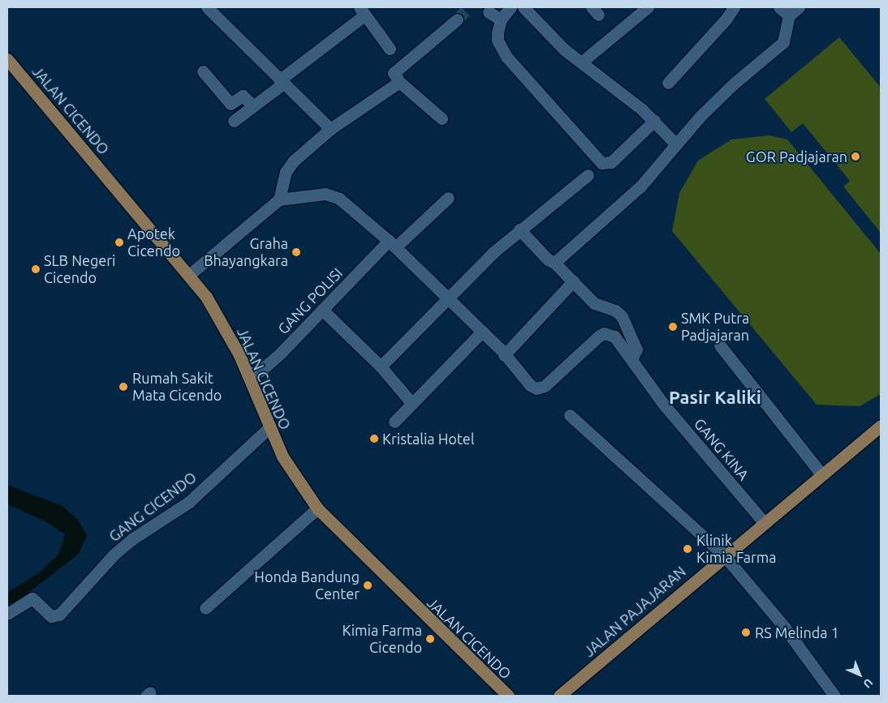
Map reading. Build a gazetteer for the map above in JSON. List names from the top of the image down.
{
  "streets": {
    "main road": ["JALAN CICENDO", "JALAN PAJAJARAN"],
    "street": ["GANG POLISI", "GANG KINA", "GANG CICENDO"]
  },
  "crossings": [
    ["JALAN CICENDO", "GANG POLISI"],
    ["JALAN CICENDO", "GANG CICENDO"],
    ["GANG KINA", "JALAN PAJAJARAN"]
  ],
  "districts": ["Pasir Kaliki"],
  "places": [
    "GOR Padjajaran",
    "Apotek Cicendo",
    "Graha Bhayangkara",
    "SLB Negeri Cicendo",
    "SMK Putra Padjajaran",
    "Rumah Sakit Mata Cicendo",
    "Kristalia Hotel",
    "Klinik Kimia Farma",
    "Honda Bandung Center",
    "RS Melinda 1",
    "Kimia Farma Cicendo"
  ],
  "north": "bottom right"
}
